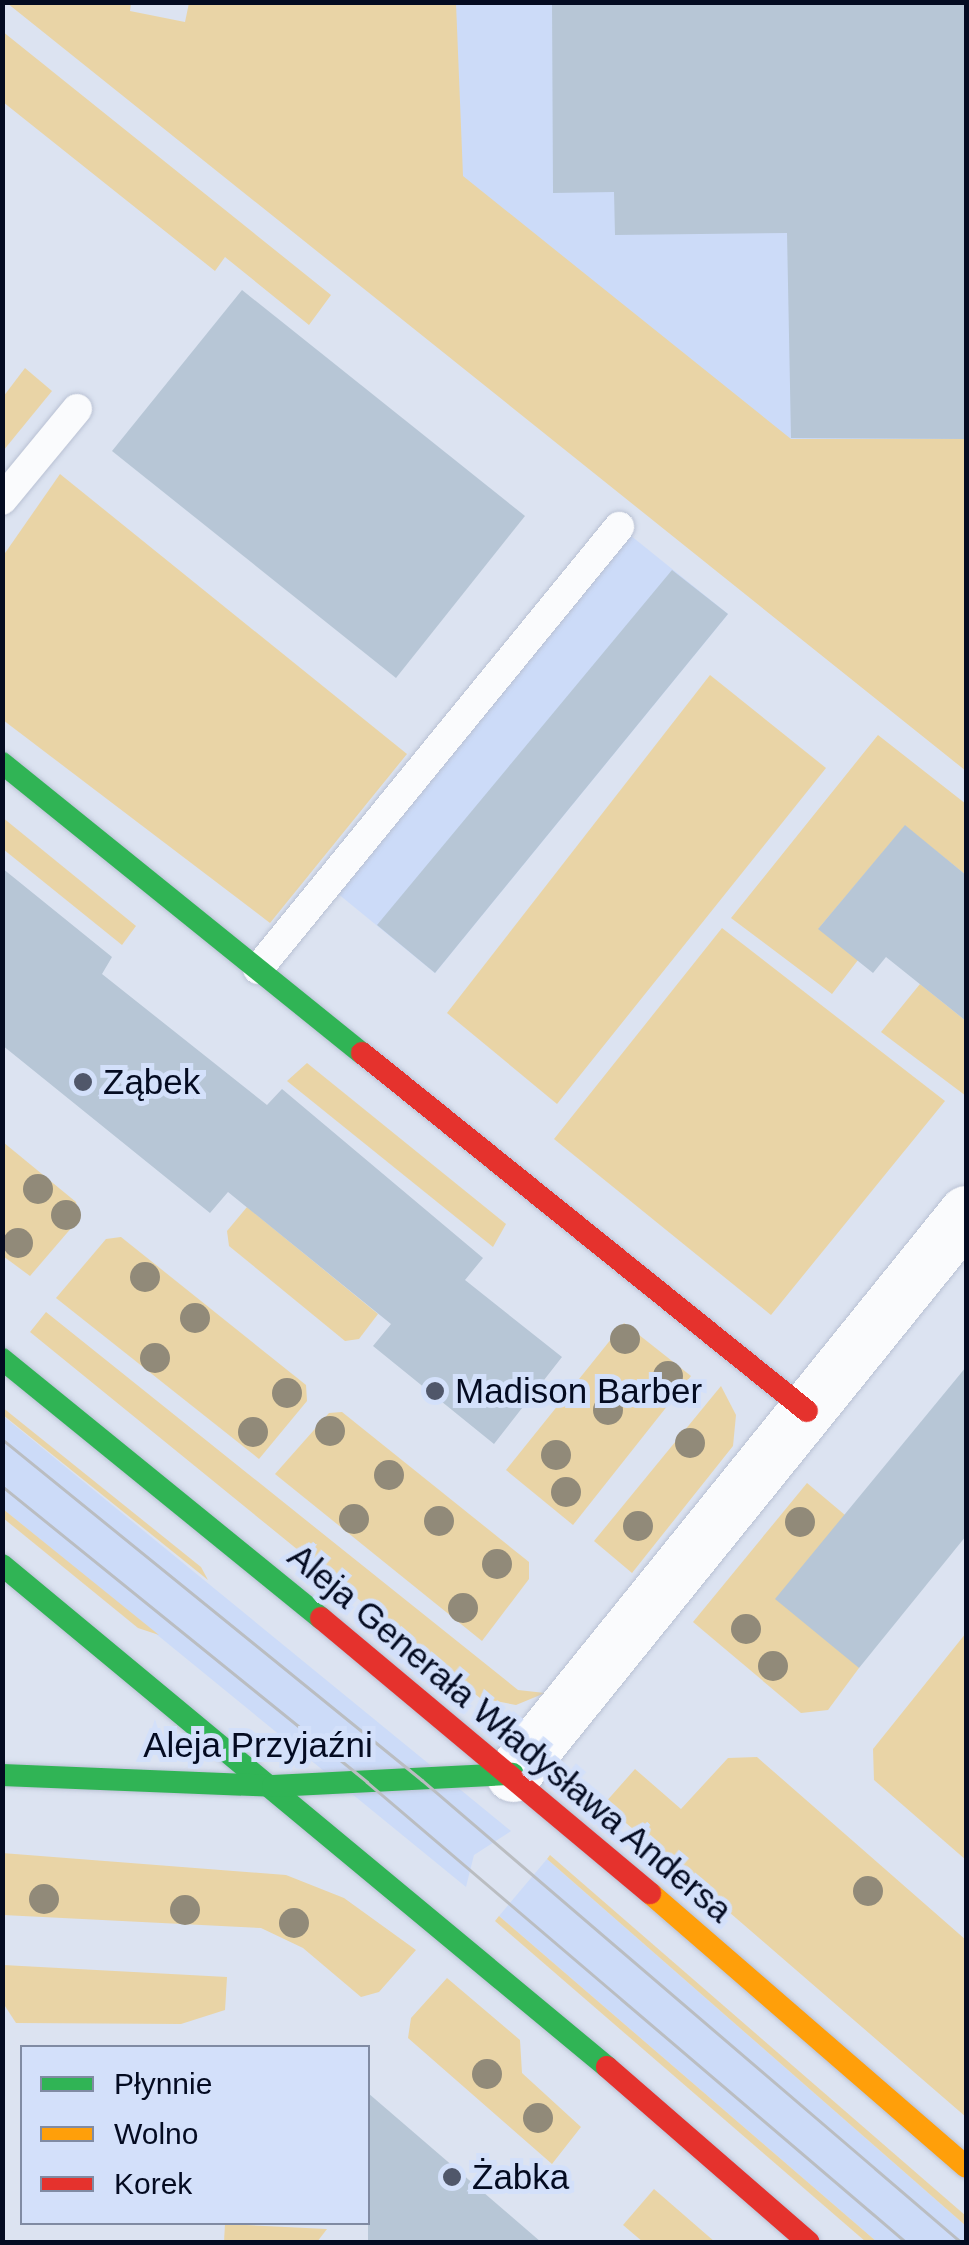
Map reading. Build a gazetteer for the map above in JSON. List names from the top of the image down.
{
  "streets": {
    "main road": ["Aleja Generała Władysława Andersa", "Aleja Przyjaźni"]
  },
  "crossings": [
    ["Aleja Generała Władysława Andersa", "Aleja Przyjaźni"]
  ],
  "places": ["Ząbek", "Madison Barber", "Żabka"],
  "legend": ["Płynnie", "Wolno", "Korek"]
}
